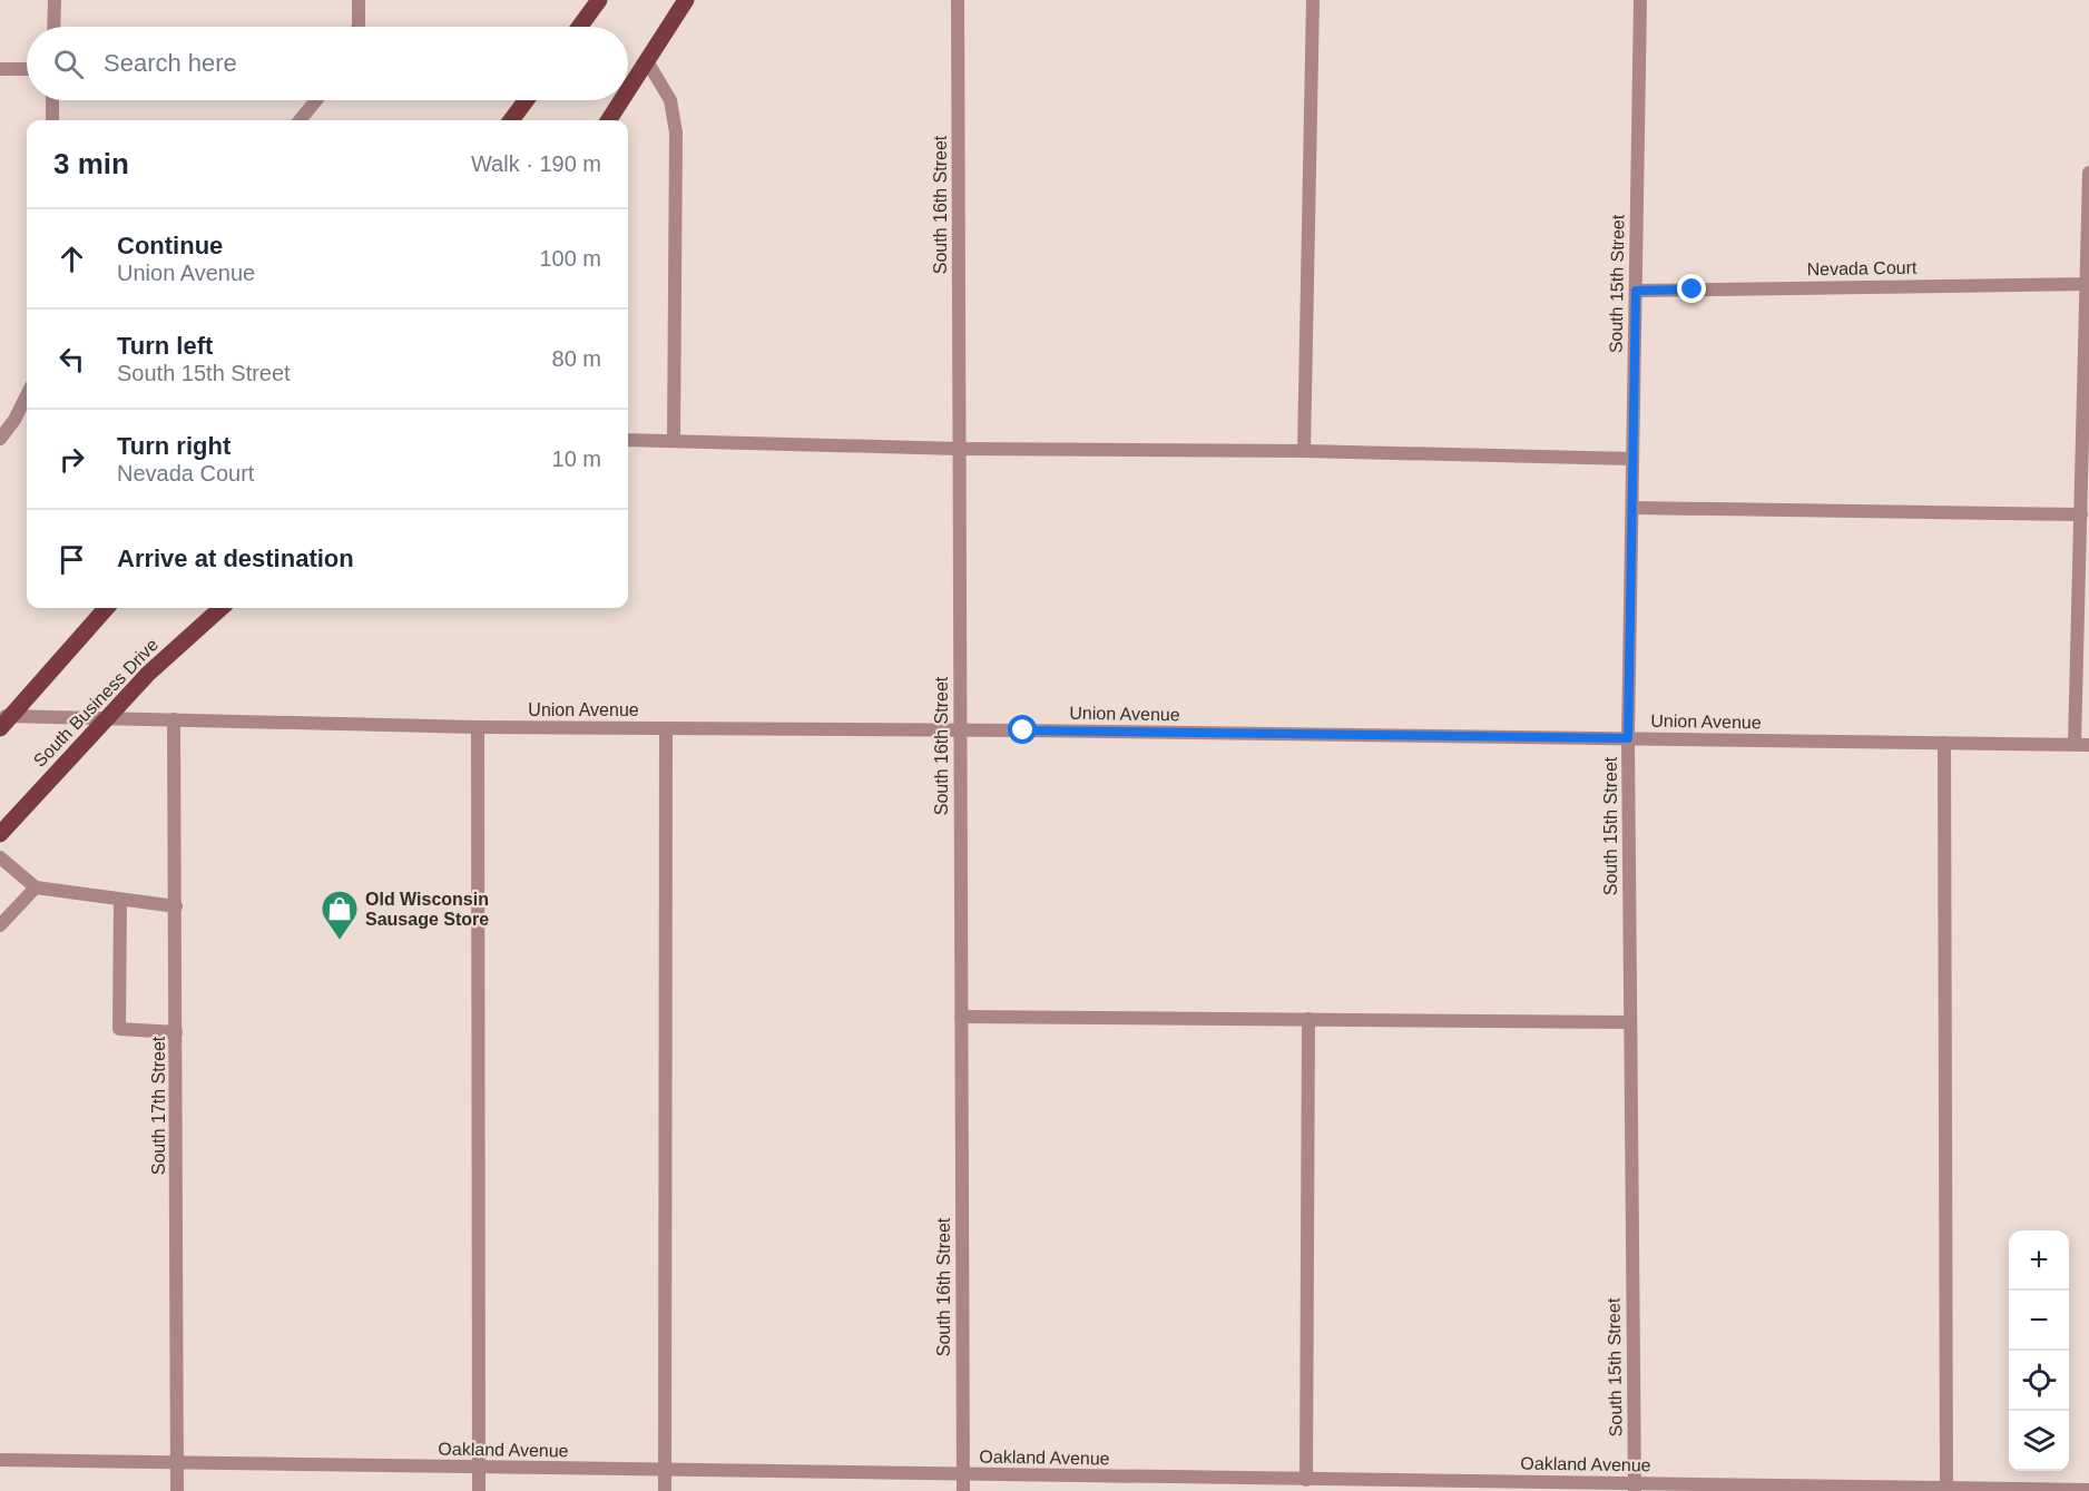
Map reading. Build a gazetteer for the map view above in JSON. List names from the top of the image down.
{
  "streets": {
    "main road": ["South Business Drive"],
    "street": [
      "South 16th Street",
      "Nevada Court",
      "South 15th Street",
      "Union Avenue",
      "South 17th Street",
      "Oakland Avenue"
    ]
  },
  "crossings": [
    ["South 16th Street", "Union Avenue"],
    ["South 16th Street", "Oakland Avenue"],
    ["Nevada Court", "South 15th Street"],
    ["South 15th Street", "Union Avenue"],
    ["South 15th Street", "Oakland Avenue"],
    ["South Business Drive", "Union Avenue"],
    ["Union Avenue", "South 17th Street"],
    ["South 17th Street", "Oakland Avenue"]
  ],
  "places": {
    "shop": ["Old Wisconsin Sausage Store"]
  },
  "page": {
    "search": "Search here",
    "heading": ["3 min", "Walk · 190 m"],
    "list": [
      ["Continue", "Union Avenue", "100 m"],
      ["Turn left", "South 15th Street", "80 m"],
      ["Turn right", "Nevada Court", "10 m"],
      "Arrive at destination"
    ],
    "map_buttons": ["+", "−"]
  }
}
